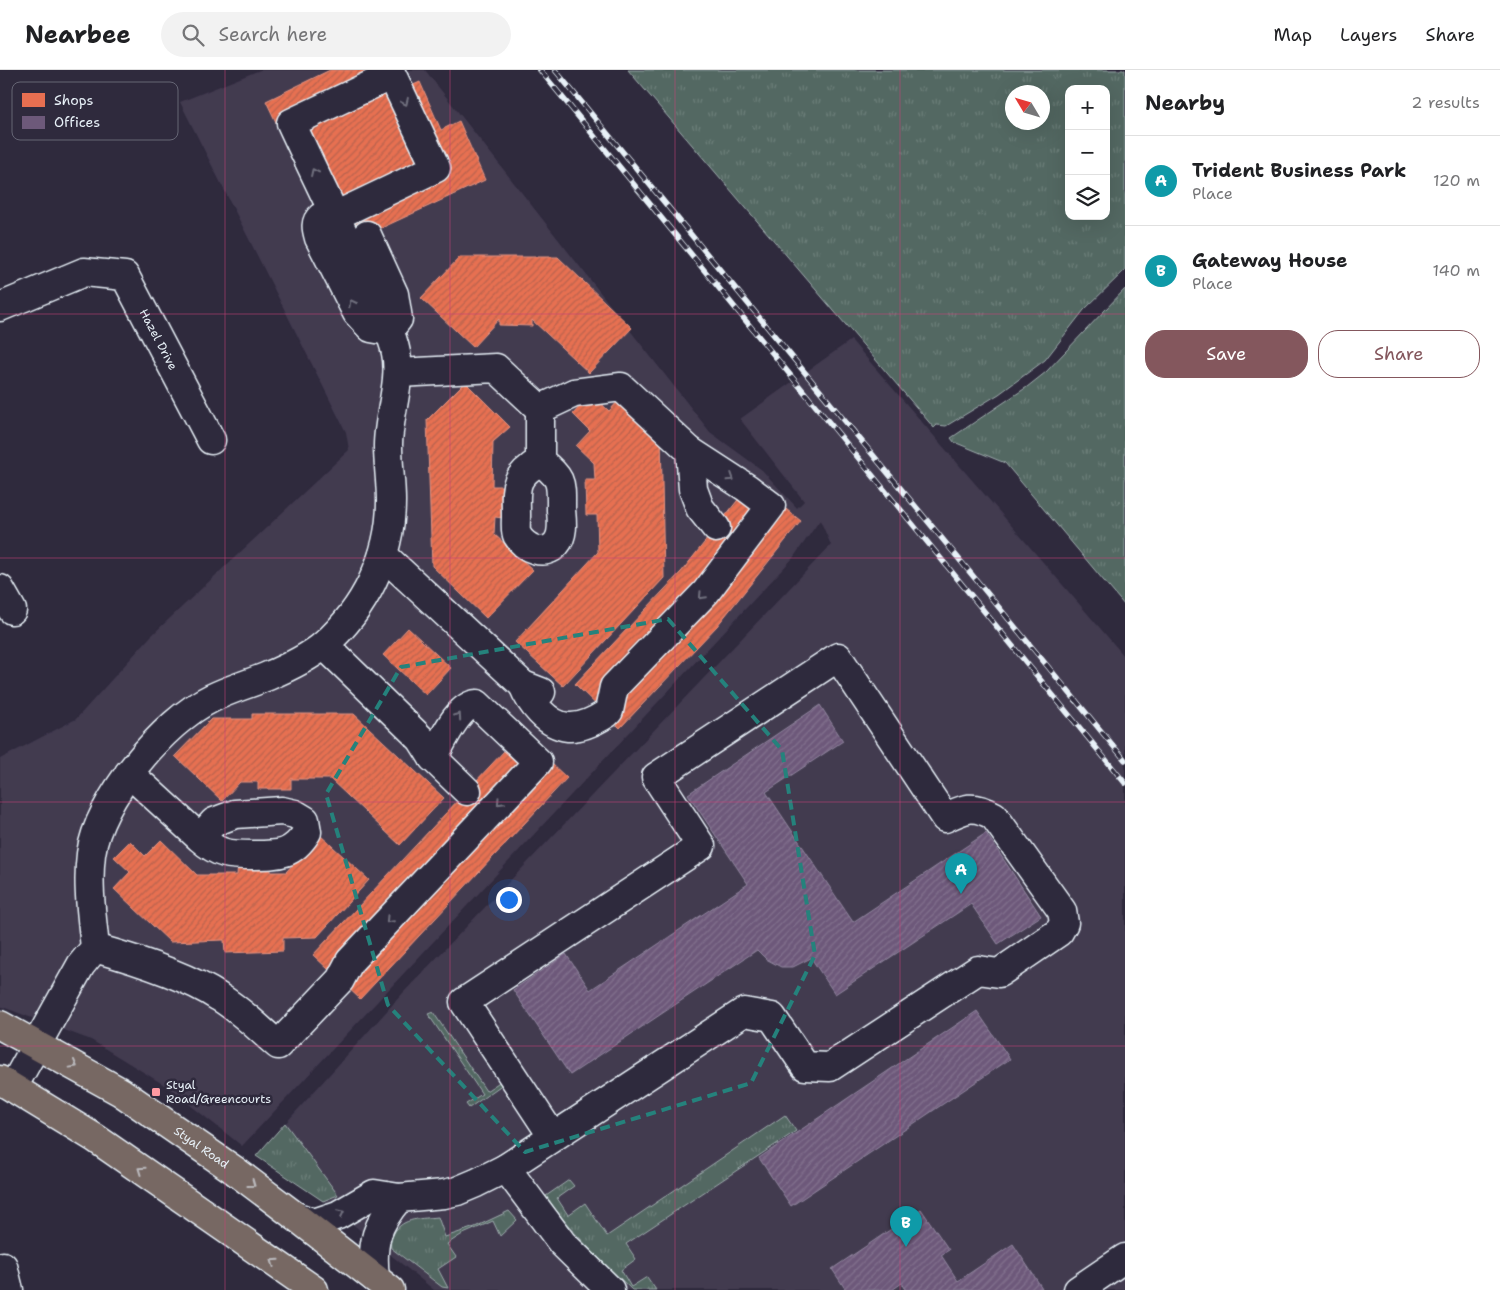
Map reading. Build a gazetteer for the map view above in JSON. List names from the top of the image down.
{
  "streets": {
    "main road": ["Styal Road"],
    "street": ["Hazel Drive"]
  },
  "places": {
    "transit": ["Styal Road/Greencourts"]
  },
  "legend": ["Shops", "Offices"],
  "north": "top left",
  "page": {
    "header": "Nearbee",
    "search": "Search here",
    "nav": ["Map", "Layers", "Share"],
    "heading": ["Nearby", "2 results"],
    "map_buttons": ["+", "−"],
    "list": [
      {
        "mark": "A",
        "name": "Trident Business Park",
        "note": "Place",
        "value": "120 m"
      },
      {
        "mark": "B",
        "name": "Gateway House",
        "note": "Place",
        "value": "140 m"
      }
    ],
    "buttons": ["Save", "Share"],
    "pins": ["A", "B"]
  }
}
